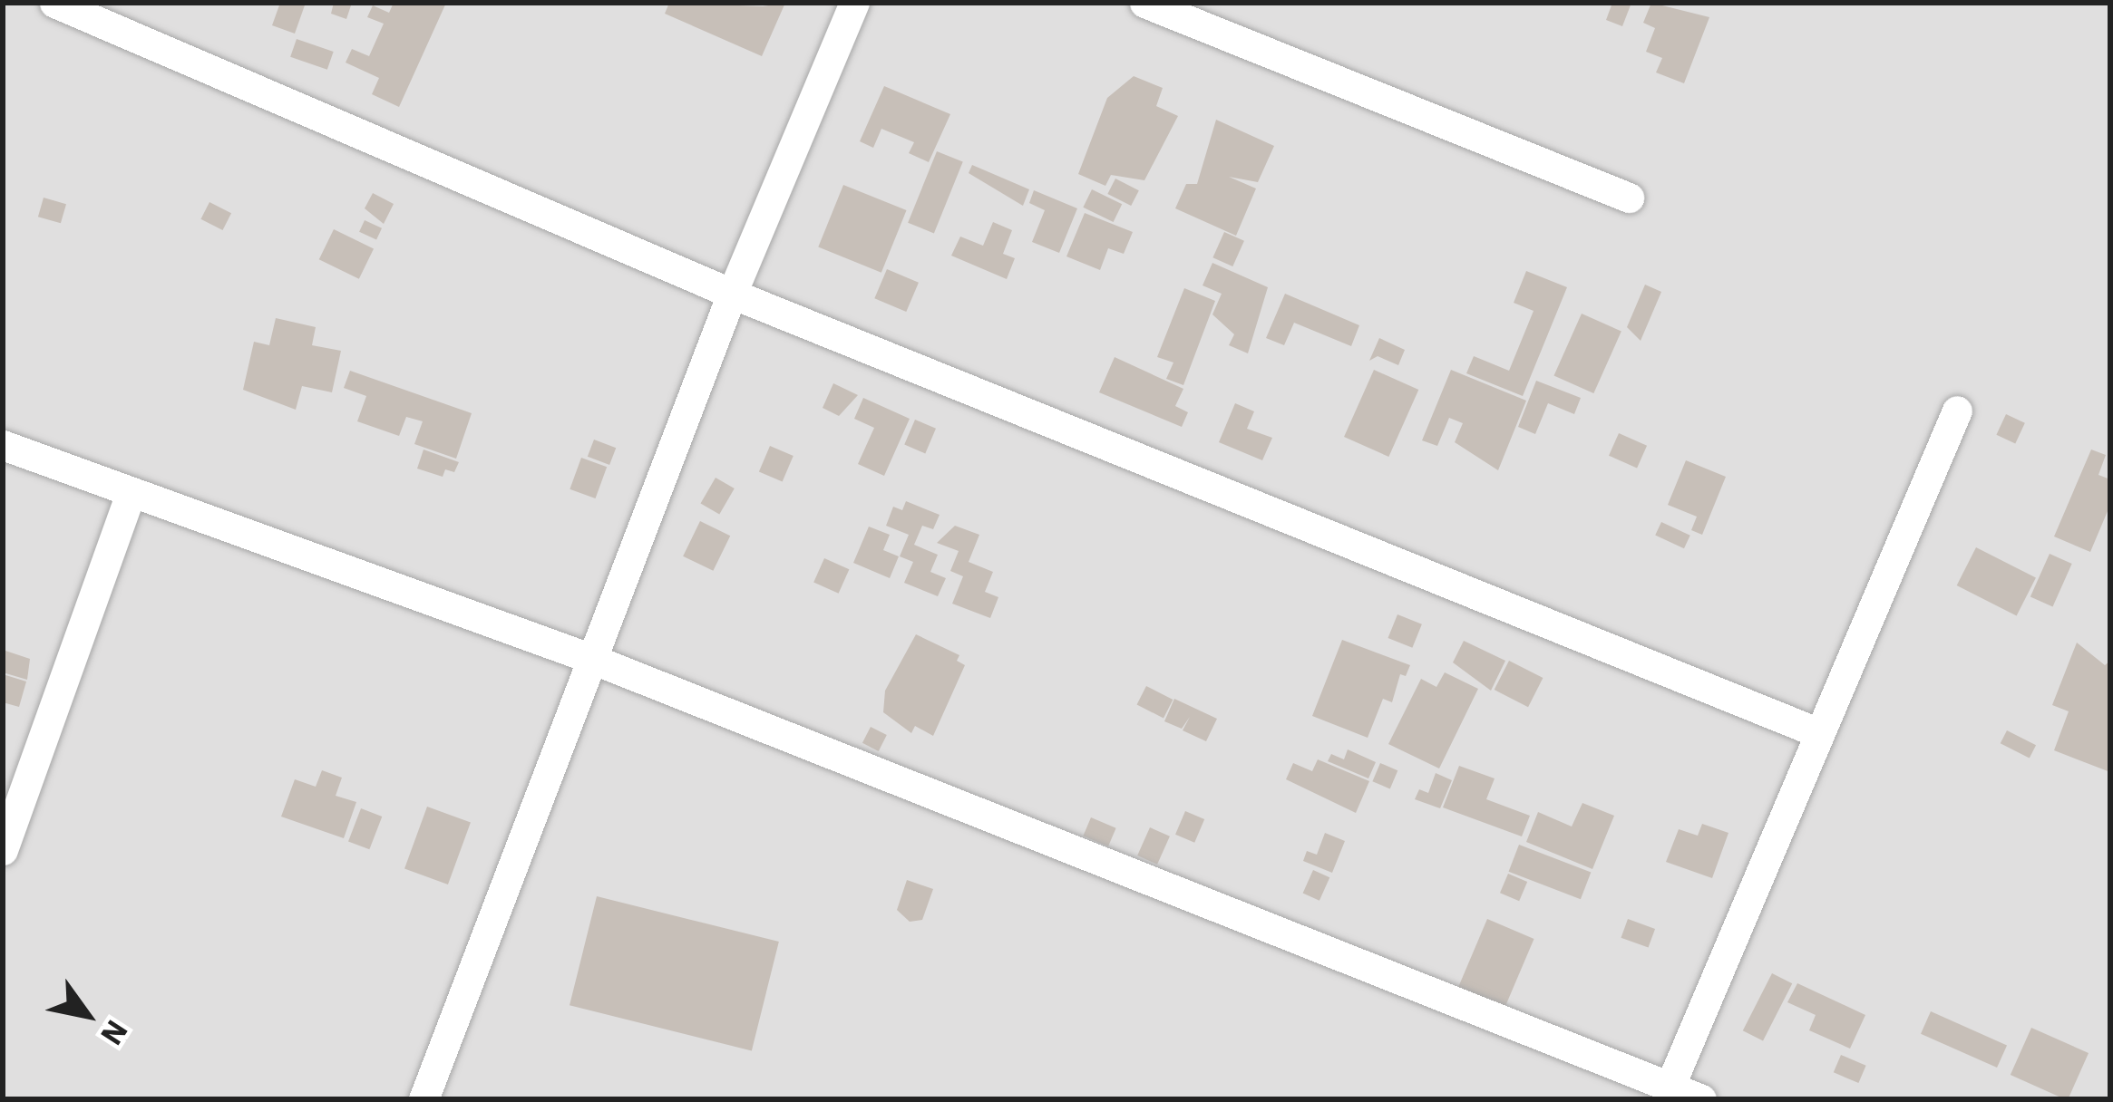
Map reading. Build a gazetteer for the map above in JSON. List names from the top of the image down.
{
  "north": "bottom right"
}
